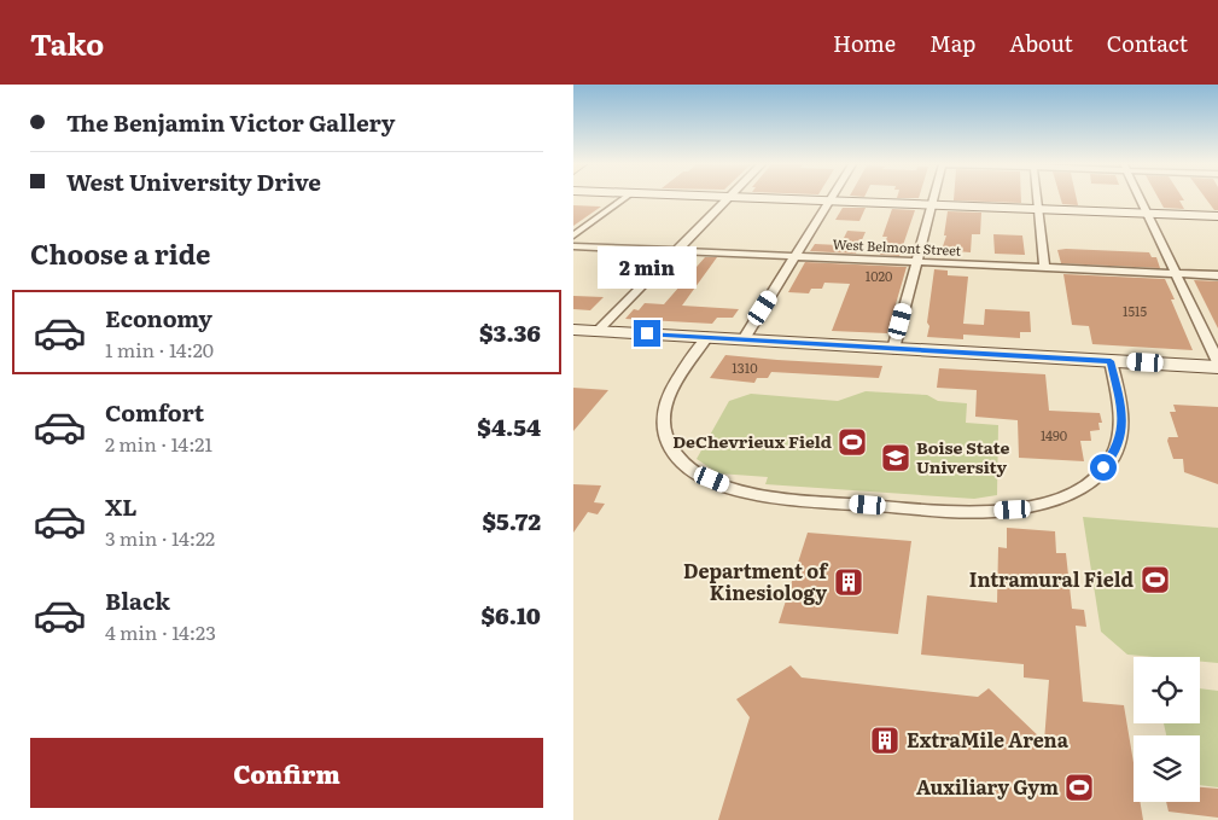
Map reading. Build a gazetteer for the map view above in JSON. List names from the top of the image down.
{
  "streets": {
    "street": ["West Belmont Street"]
  },
  "places": {
    "sports": ["DeChevrieux Field", "Intramural Field", "Auxiliary Gym"],
    "school or university": ["Boise State University"],
    "building": ["Department of Kinesiology", "ExtraMile Arena"]
  },
  "house_numbers": [
    "1020",
    "1515",
    "1310",
    "1490"
  ],
  "page": {
    "header": "Tako",
    "nav": [
      "Home",
      "Map",
      "About",
      "Contact"
    ],
    "banner": ["The Benjamin Victor Gallery", "West University Drive"],
    "heading": "Choose a ride",
    "bubble": "2 min",
    "list": [
      {
        "name": "Economy",
        "note": "1 min · 14:20",
        "value": "$3.36"
      },
      {
        "name": "Comfort",
        "note": "2 min · 14:21",
        "value": "$4.54"
      },
      {
        "name": "XL",
        "note": "3 min · 14:22",
        "value": "$5.72"
      },
      {
        "name": "Black",
        "note": "4 min · 14:23",
        "value": "$6.10"
      }
    ],
    "buttons": "Confirm"
  }
}
